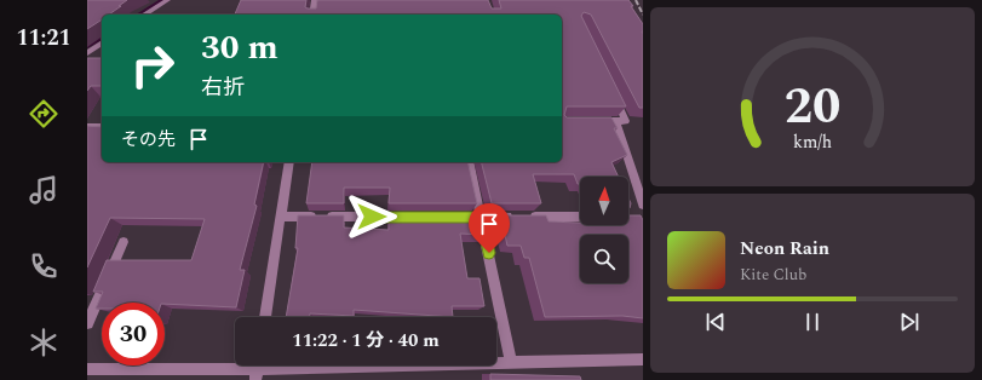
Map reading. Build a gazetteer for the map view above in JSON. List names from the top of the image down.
{
  "north": "top",
  "page": {
    "tabs": "11:21",
    "turn": ["30 m", "右折"],
    "then": "その先",
    "song": ["Neon Rain", "Kite Club"],
    "limit": "30",
    "trip": "11:22 · 1 分 · 40 m",
    "gauge": ["20", "km/h"]
  }
}
